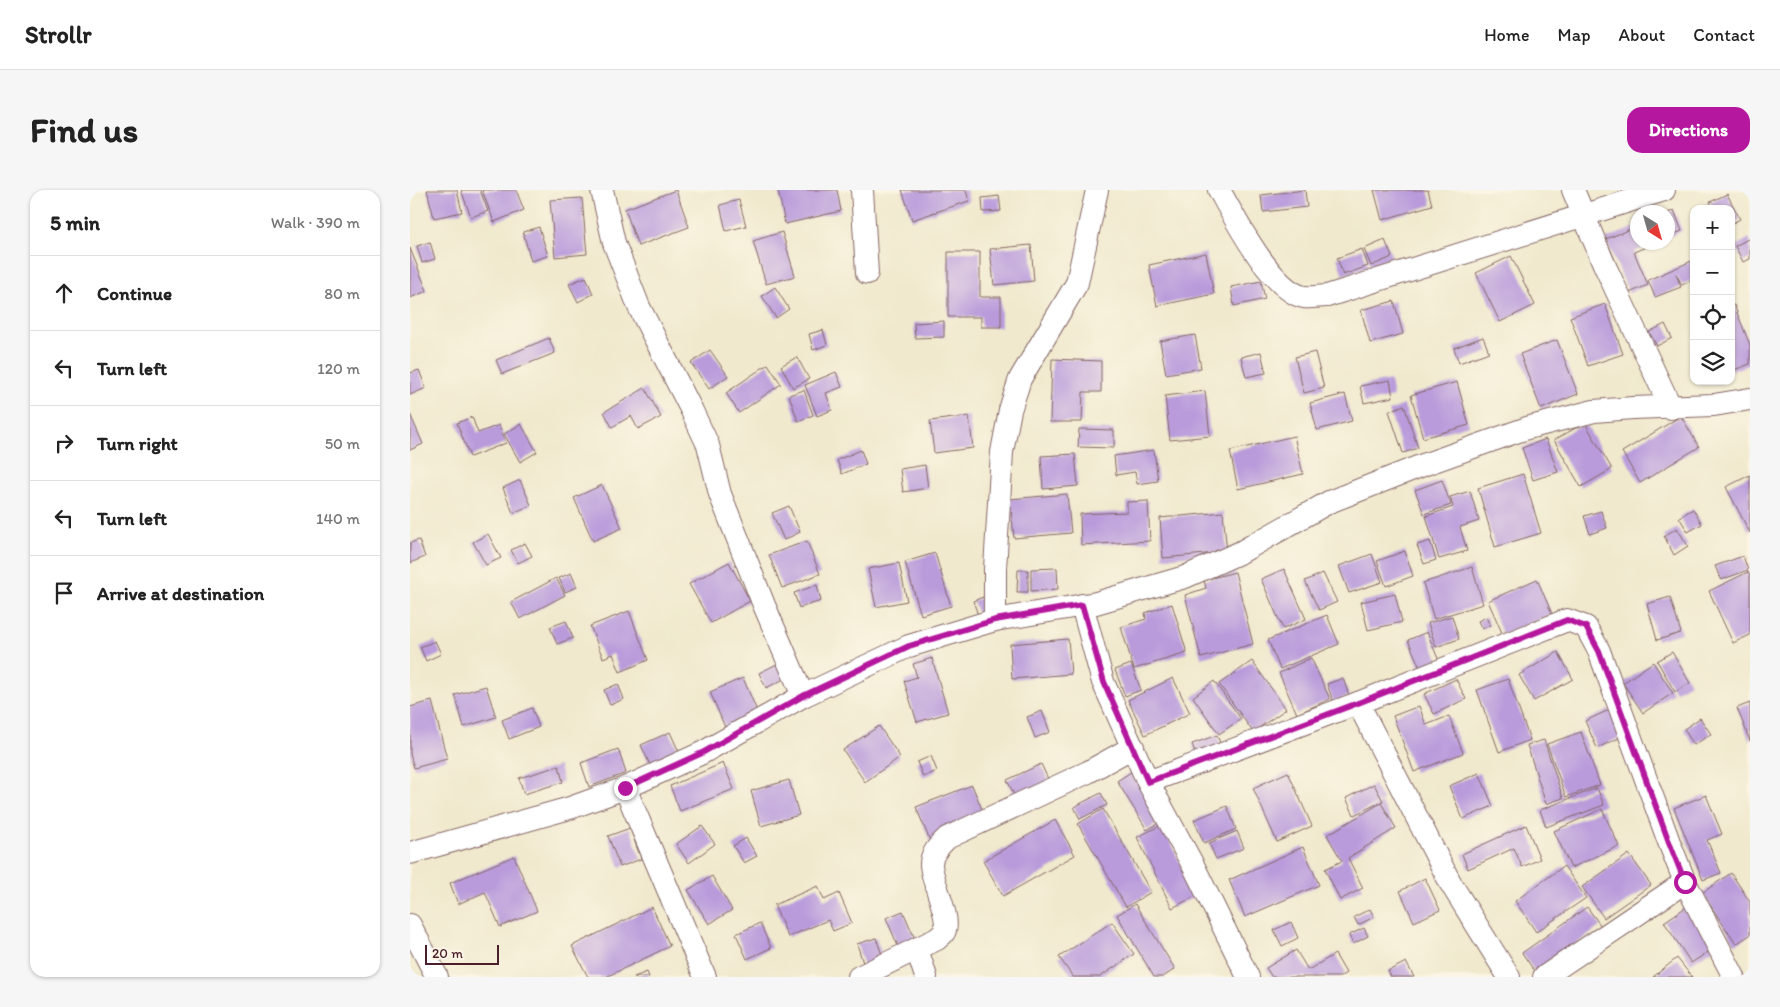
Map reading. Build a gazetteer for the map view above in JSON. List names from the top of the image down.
{
  "scale_bar": "20 m",
  "north": "bottom right",
  "page": {
    "header": "Strollr",
    "nav": [
      "Home",
      "Map",
      "About",
      "Contact"
    ],
    "buttons": "Directions",
    "title": "Find us",
    "heading": ["5 min", "Walk · 390 m"],
    "map_buttons": ["+", "−"],
    "list": [
      ["Continue", "80 m"],
      ["Turn left", "120 m"],
      ["Turn right", "50 m"],
      ["Turn left", "140 m"],
      "Arrive at destination"
    ],
    "scale": "20 m"
  }
}
